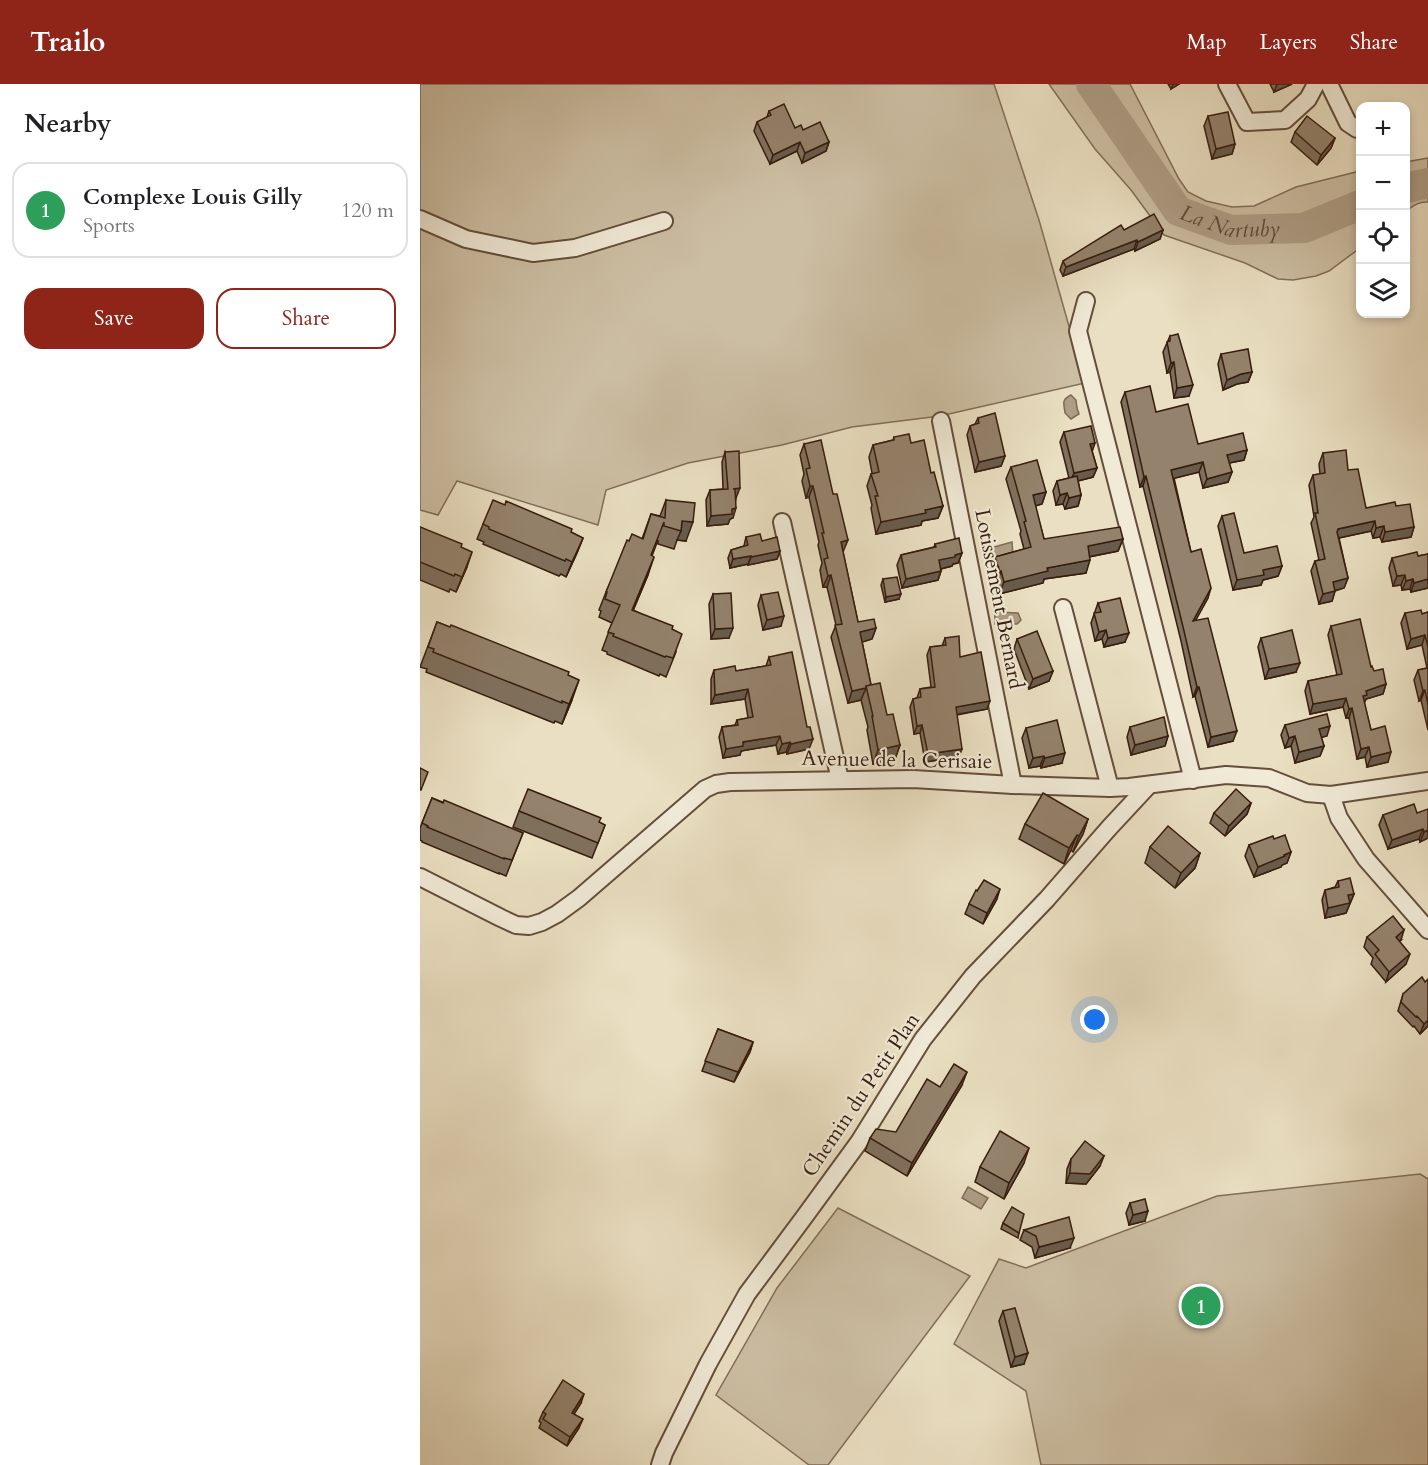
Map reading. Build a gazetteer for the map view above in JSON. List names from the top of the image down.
{
  "streets": {
    "street": ["Lotissement Bernard", "Avenue de la Cerisaie", "Chemin du Petit Plan"]
  },
  "crossings": [
    ["Lotissement Bernard", "Avenue de la Cerisaie"],
    ["Avenue de la Cerisaie", "Chemin du Petit Plan"]
  ],
  "water": ["La Nartuby"],
  "page": {
    "header": "Trailo",
    "nav": ["Map", "Layers", "Share"],
    "heading": "Nearby",
    "map_buttons": ["+", "−"],
    "list": [
      {
        "mark": "1",
        "name": "Complexe Louis Gilly",
        "note": "Sports",
        "value": "120 m"
      }
    ],
    "buttons": ["Save", "Share"],
    "pins": "1"
  }
}
